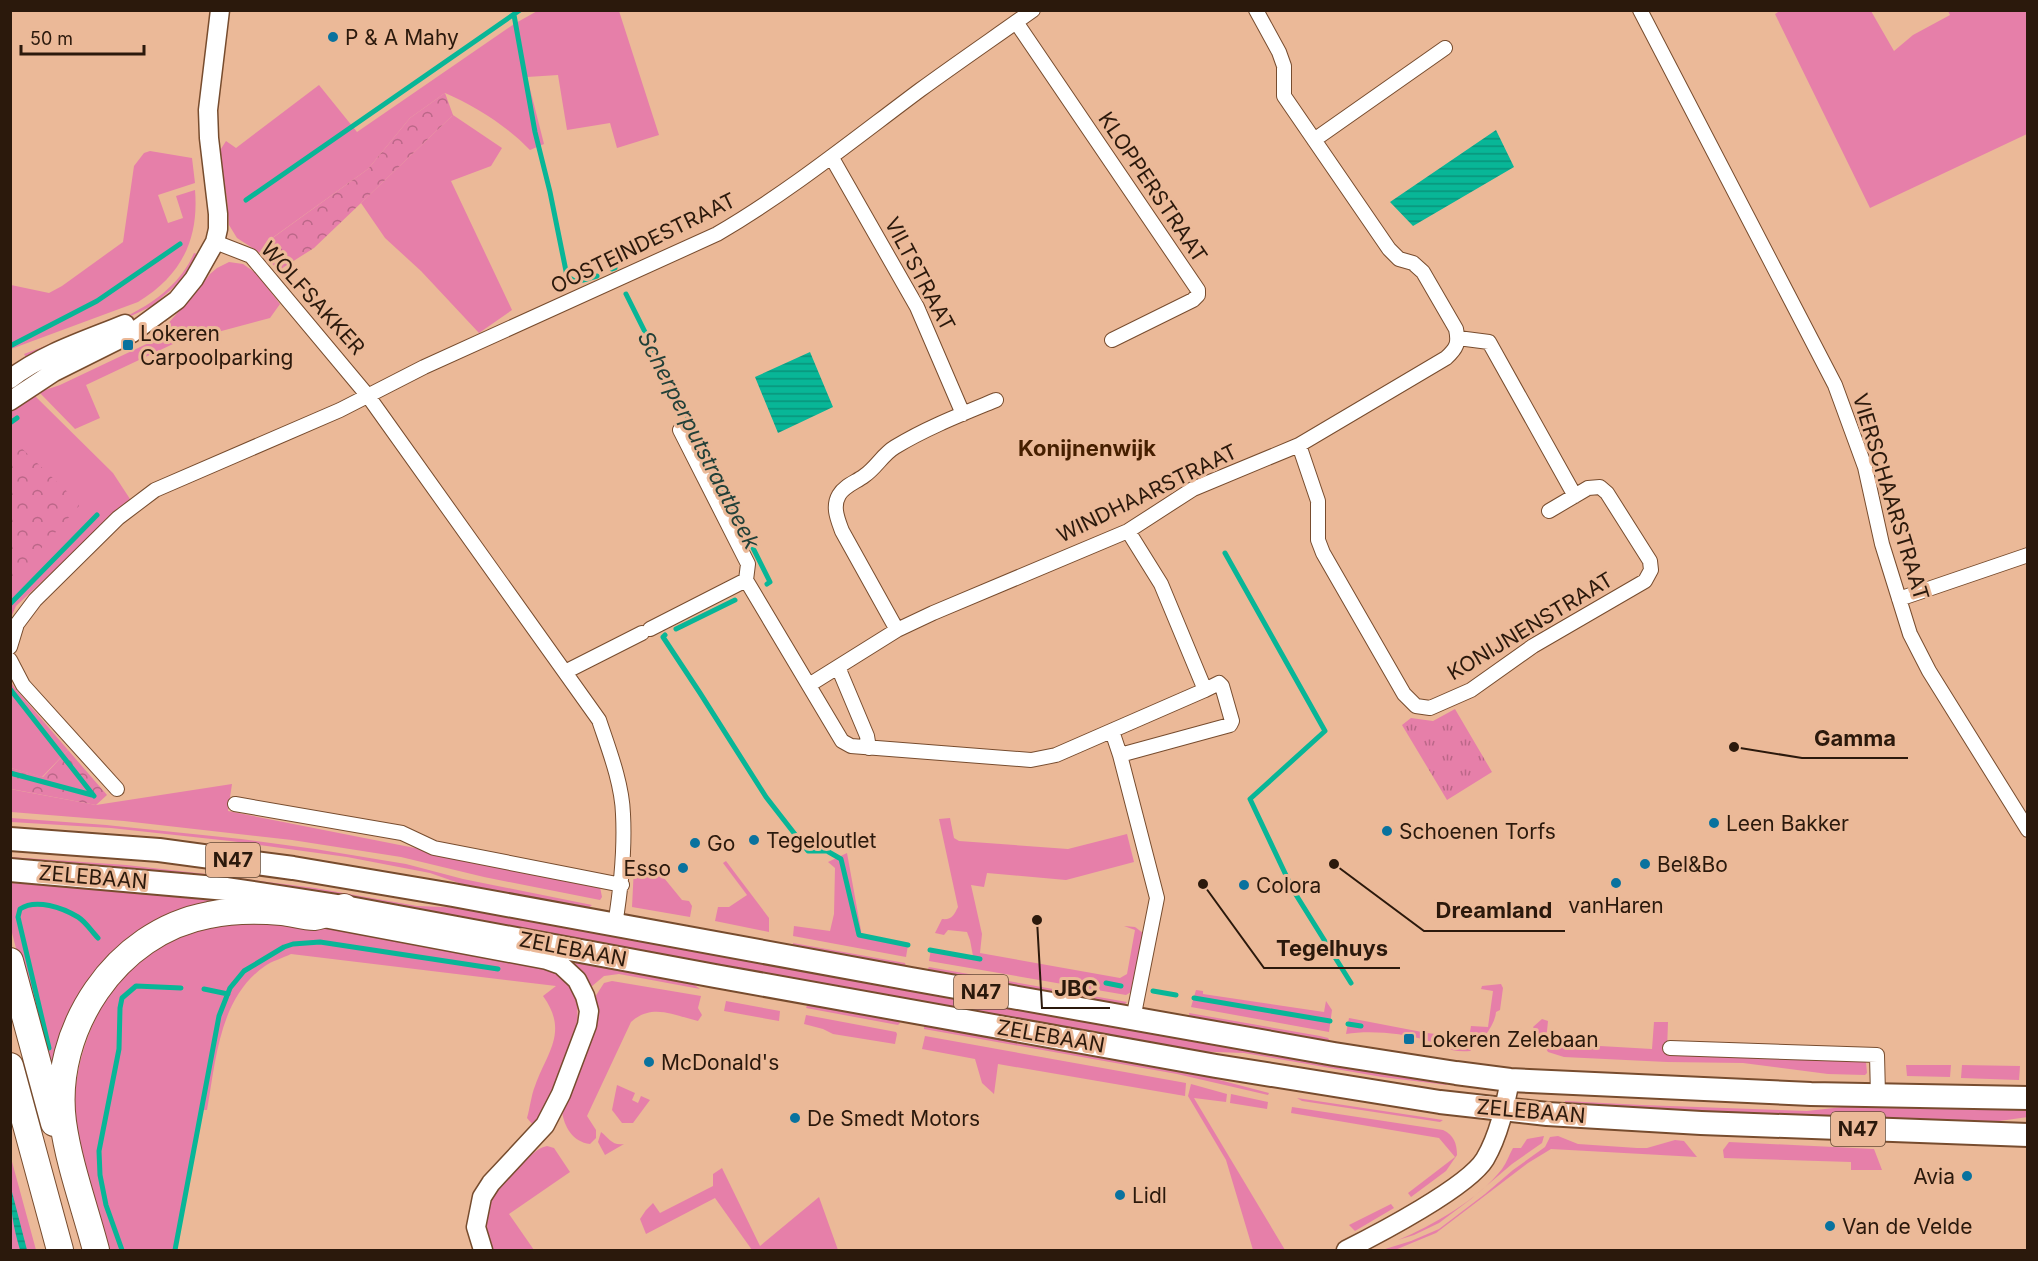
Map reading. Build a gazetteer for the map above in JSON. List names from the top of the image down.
{
  "streets": {
    "main road": ["N47", "ZELEBAAN"],
    "street": [
      "KLOPPERSTRAAT",
      "OOSTEINDESTRAAT",
      "VILTSTRAAT",
      "WOLFSAKKER",
      "WINDHAARSTRAAT",
      "VIERSCHAARSTRAAT",
      "KONIJNENSTRAAT"
    ]
  },
  "crossings": [
    ["KLOPPERSTRAAT", "OOSTEINDESTRAAT"],
    ["OOSTEINDESTRAAT", "VILTSTRAAT"],
    ["OOSTEINDESTRAAT", "WOLFSAKKER"],
    ["WINDHAARSTRAAT", "KONIJNENSTRAAT"]
  ],
  "districts": ["Konijnenwijk"],
  "water": ["Scherperputstraatbeek"],
  "places": {
    "other": [
      "P & A Mahy",
      "Gamma",
      "Leen Bakker",
      "Schoenen Torfs",
      "Tegeloutlet",
      "Go",
      "Dreamland",
      "Bel&Bo",
      "Esso",
      "vanHaren",
      "Tegelhuys",
      "Colora",
      "JBC",
      "McDonald's",
      "De Smedt Motors",
      "Avia",
      "Lidl",
      "Van de Velde"
    ],
    "transit": ["Lokeren Carpoolparking", "Lokeren Zelebaan"]
  },
  "scale_bar": "50 m"
}
